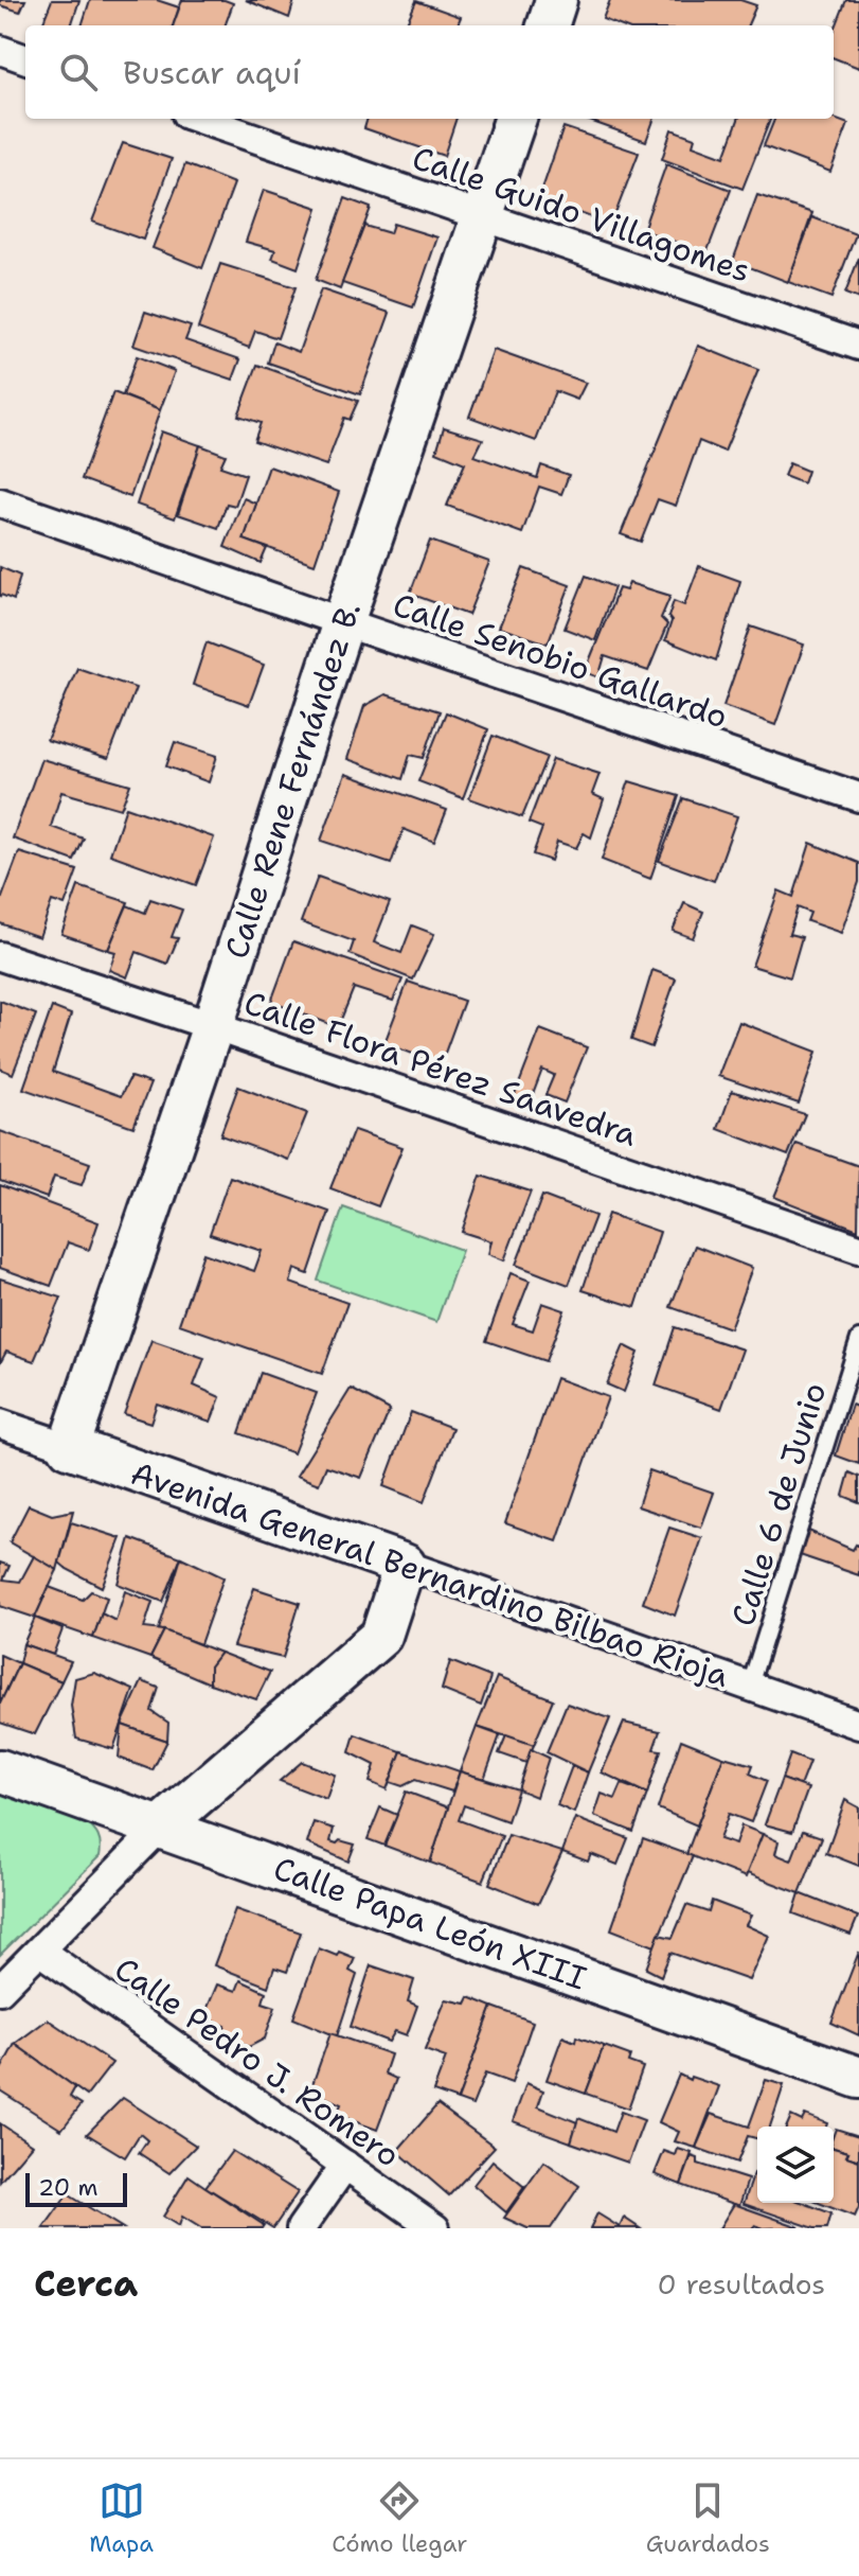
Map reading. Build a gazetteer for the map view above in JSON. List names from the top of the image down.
{
  "streets": {
    "street": [
      "Calle Guido Villagomes",
      "Calle Senobio Gallardo",
      "Calle Rene Fernández B.",
      "Calle Flora Pérez Saavedra",
      "Avenida General Bernardino Bilbao Rioja",
      "Calle Papa León XIII",
      "Calle Pedro J. Romero"
    ],
    "lane": ["Calle 6 de Junio"]
  },
  "crossings": [
    ["Calle Guido Villagomes", "Calle Rene Fernández B."],
    ["Calle Senobio Gallardo", "Calle Rene Fernández B."],
    ["Calle Rene Fernández B.", "Calle Flora Pérez Saavedra"],
    ["Calle Rene Fernández B.", "Avenida General Bernardino Bilbao Rioja"],
    ["Calle 6 de Junio", "Avenida General Bernardino Bilbao Rioja"]
  ],
  "scale_bar": "20 m",
  "page": {
    "search": "Buscar aquí",
    "scale": "20 m",
    "heading": ["Cerca", "0 resultados"],
    "nav": ["Mapa", "Cómo llegar", "Guardados"]
  }
}
